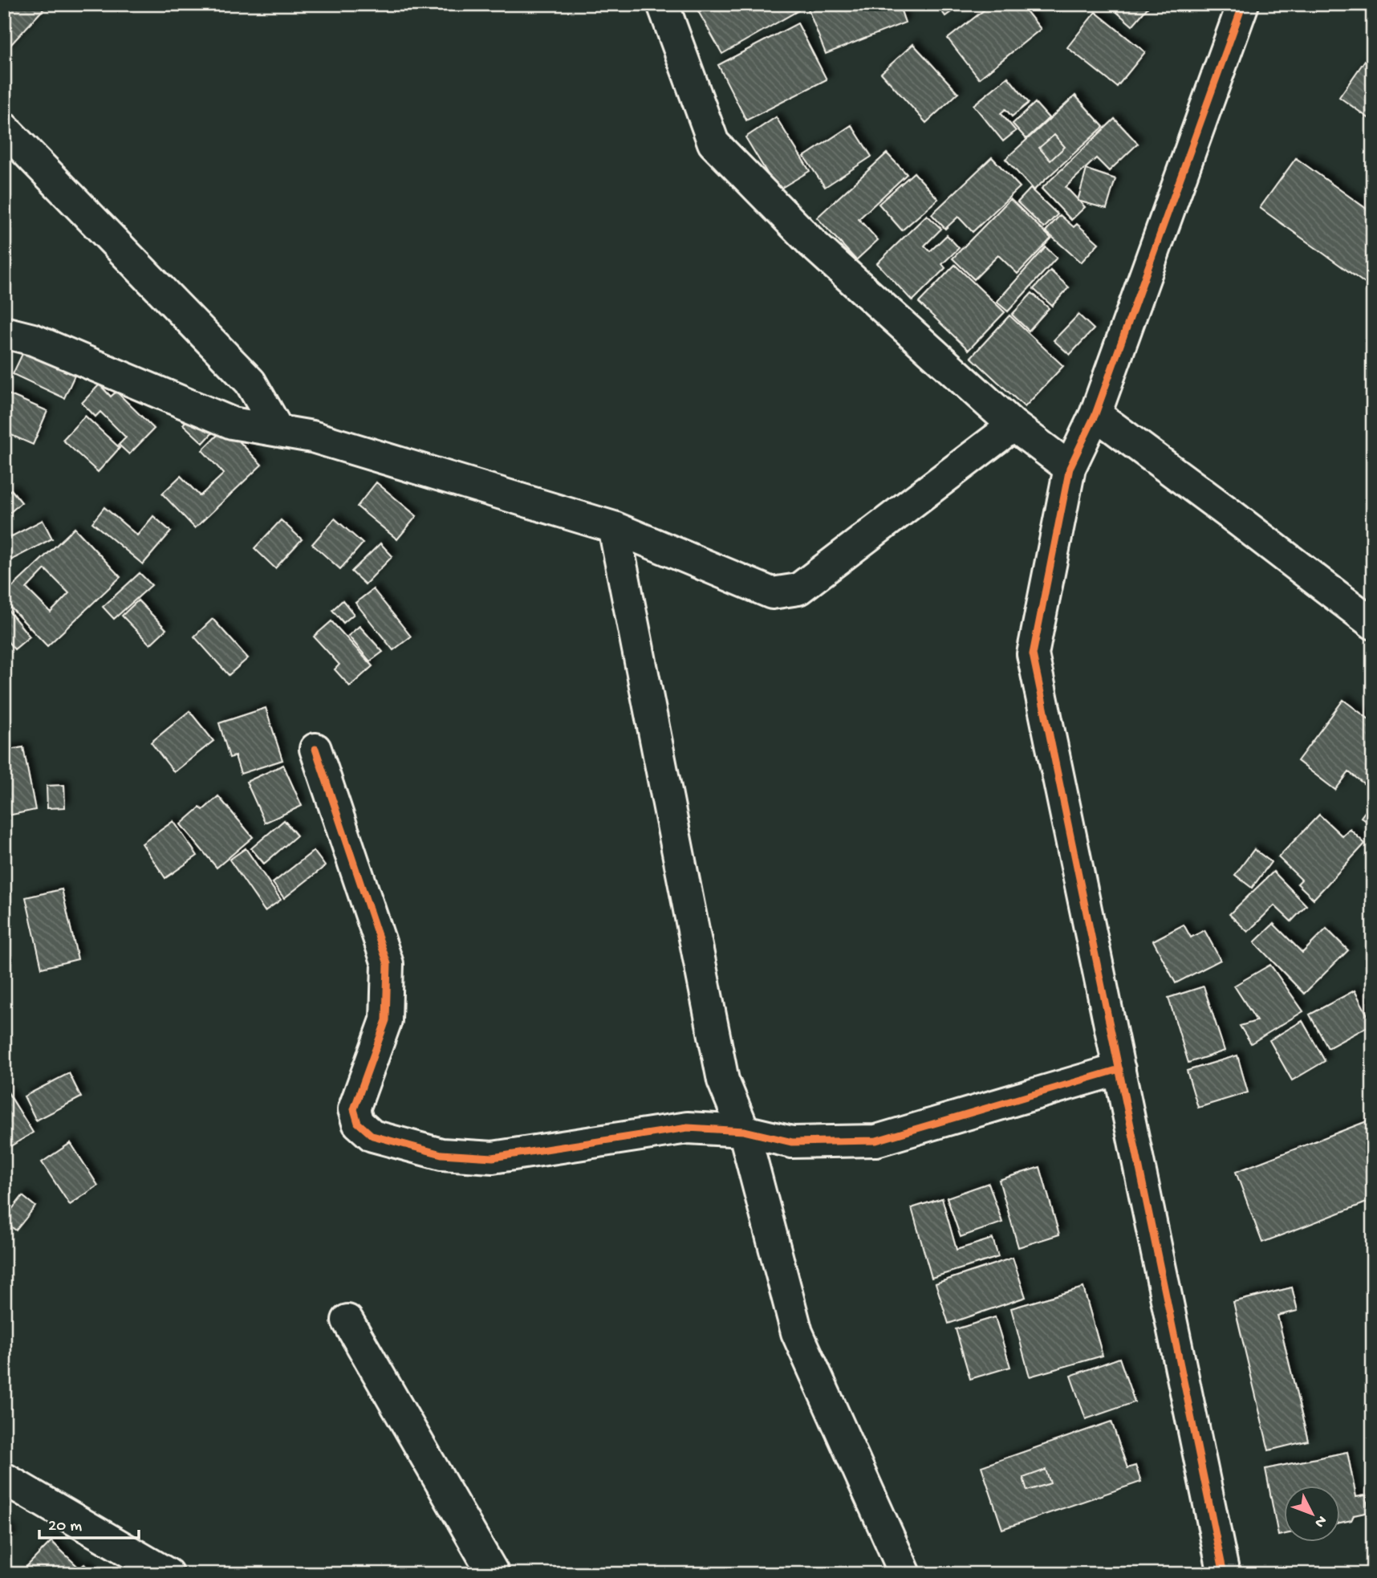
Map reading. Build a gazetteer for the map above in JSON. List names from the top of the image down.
{
  "scale_bar": "20 m",
  "north": "bottom right"
}
